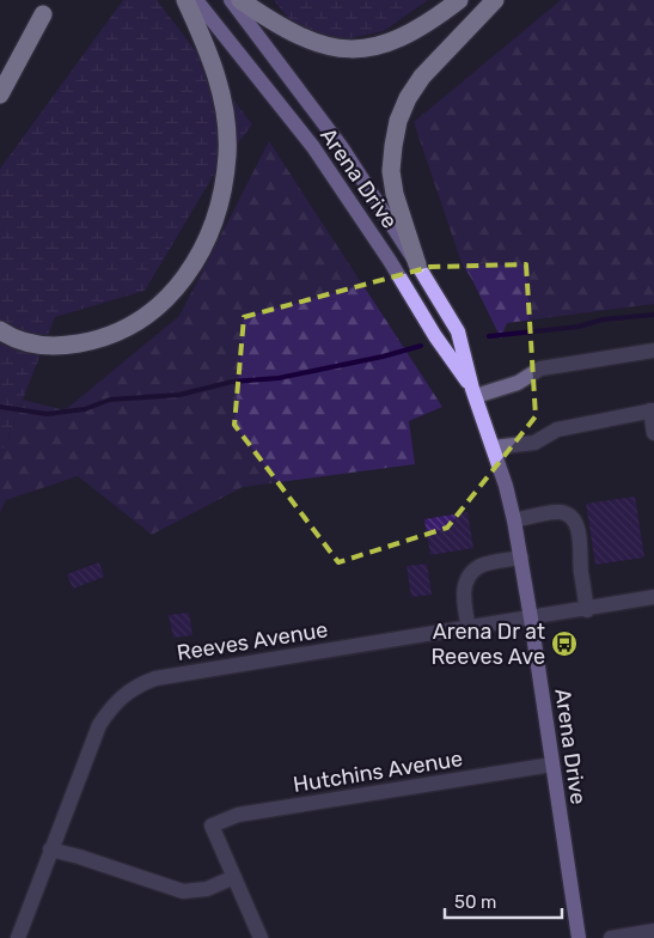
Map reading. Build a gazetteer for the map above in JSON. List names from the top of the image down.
{
  "streets": {
    "main road": ["Arena Drive"],
    "street": ["Reeves Avenue", "Hutchins Avenue"]
  },
  "crossings": [
    ["Arena Drive", "Reeves Avenue"],
    ["Arena Drive", "Hutchins Avenue"]
  ],
  "places": {
    "bus stop": ["Arena Dr at Reeves Ave"]
  },
  "scale_bar": "50 m"
}
